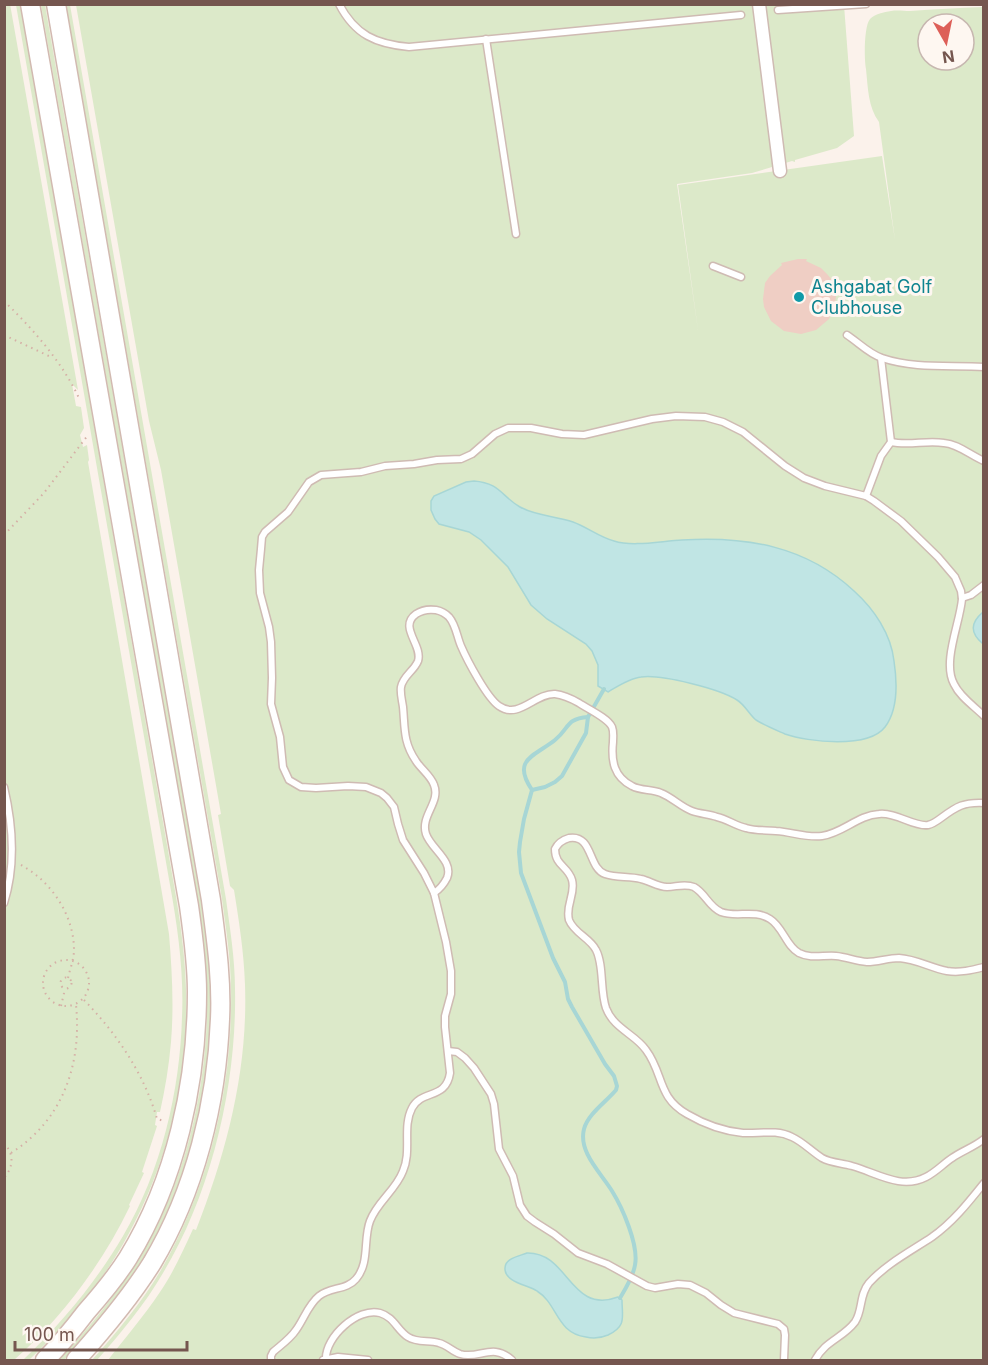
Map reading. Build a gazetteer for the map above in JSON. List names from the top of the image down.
{
  "places": ["Ashgabat Golf Clubhouse"],
  "scale_bar": "100 m",
  "north": "bottom"
}
